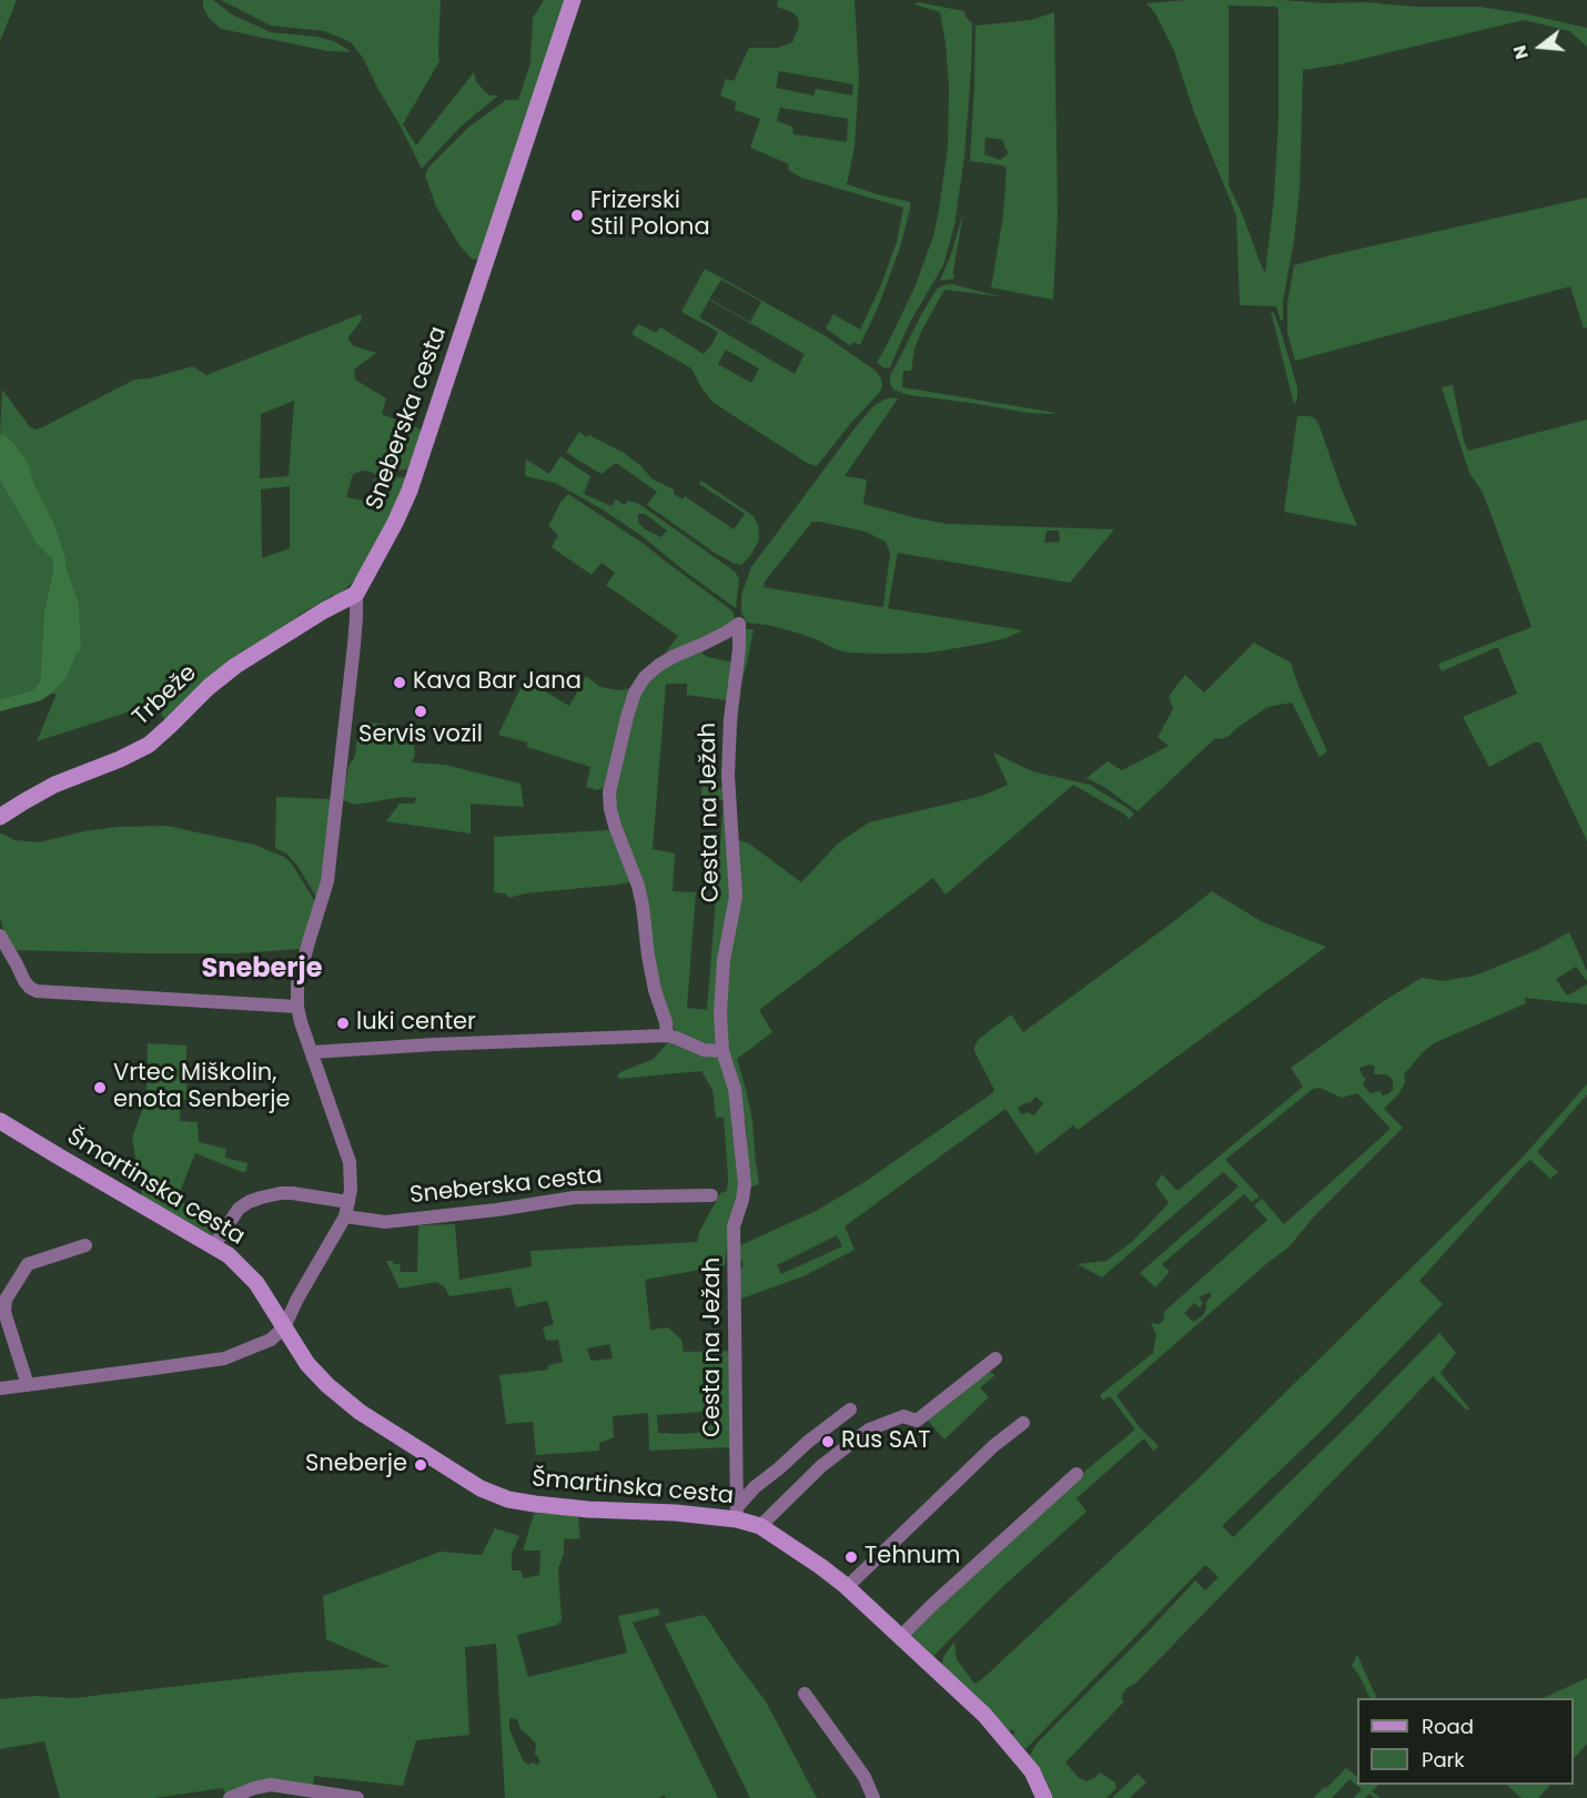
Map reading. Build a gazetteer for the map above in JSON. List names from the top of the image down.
{
  "streets": {
    "main road": ["Sneberska cesta", "Trbeže", "Šmartinska cesta"],
    "street": ["Cesta na Ježah"]
  },
  "crossings": [
    ["Sneberska cesta", "Trbeže"],
    ["Sneberska cesta", "Šmartinska cesta"],
    ["Cesta na Ježah", "Šmartinska cesta"]
  ],
  "districts": ["Sneberje"],
  "places": [
    "Frizerski Stil Polona",
    "Kava Bar Jana",
    "Servis vozil",
    "luki center",
    "Vrtec Miškolin, enota Senberje",
    "Rus SAT",
    "Sneberje",
    "Tehnum"
  ],
  "legend": ["Road", "Park"],
  "north": "left"
}
